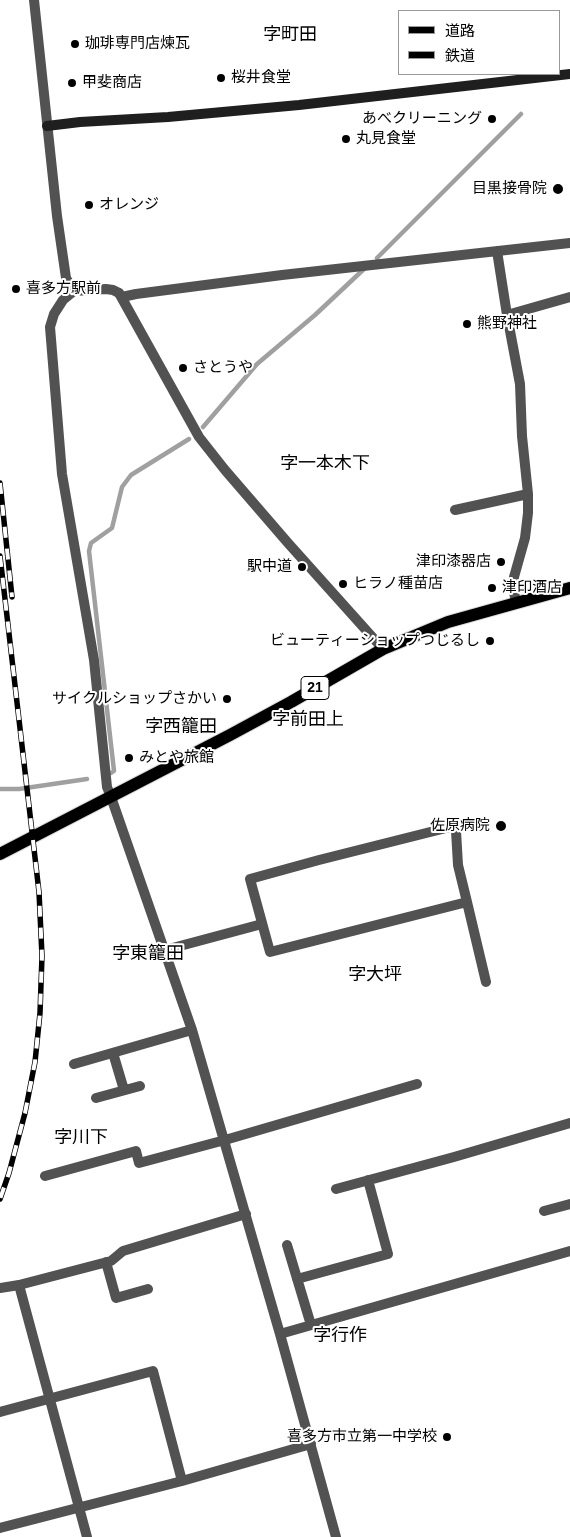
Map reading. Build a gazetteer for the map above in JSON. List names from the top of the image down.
{
  "streets": {
    "main road": ["21"]
  },
  "districts": [
    "字町田",
    "字一本木下",
    "字前田上",
    "字西籠田",
    "字東籠田",
    "字大坪",
    "字川下",
    "字行作"
  ],
  "places": [
    "珈琲専門店煉瓦",
    "桜井食堂",
    "甲斐商店",
    "あべクリーニング",
    "丸見食堂",
    "目黒接骨院",
    "オレンジ",
    "喜多方駅前",
    "熊野神社",
    "さとうや",
    "津印漆器店",
    "駅中道",
    "ヒラノ種苗店",
    "津印酒店",
    "ビューティーショップつじるし",
    "サイクルショップさかい",
    "みとや旅館",
    "佐原病院",
    "喜多方市立第一中学校"
  ],
  "legend": ["道路", "鉄道"]
}
